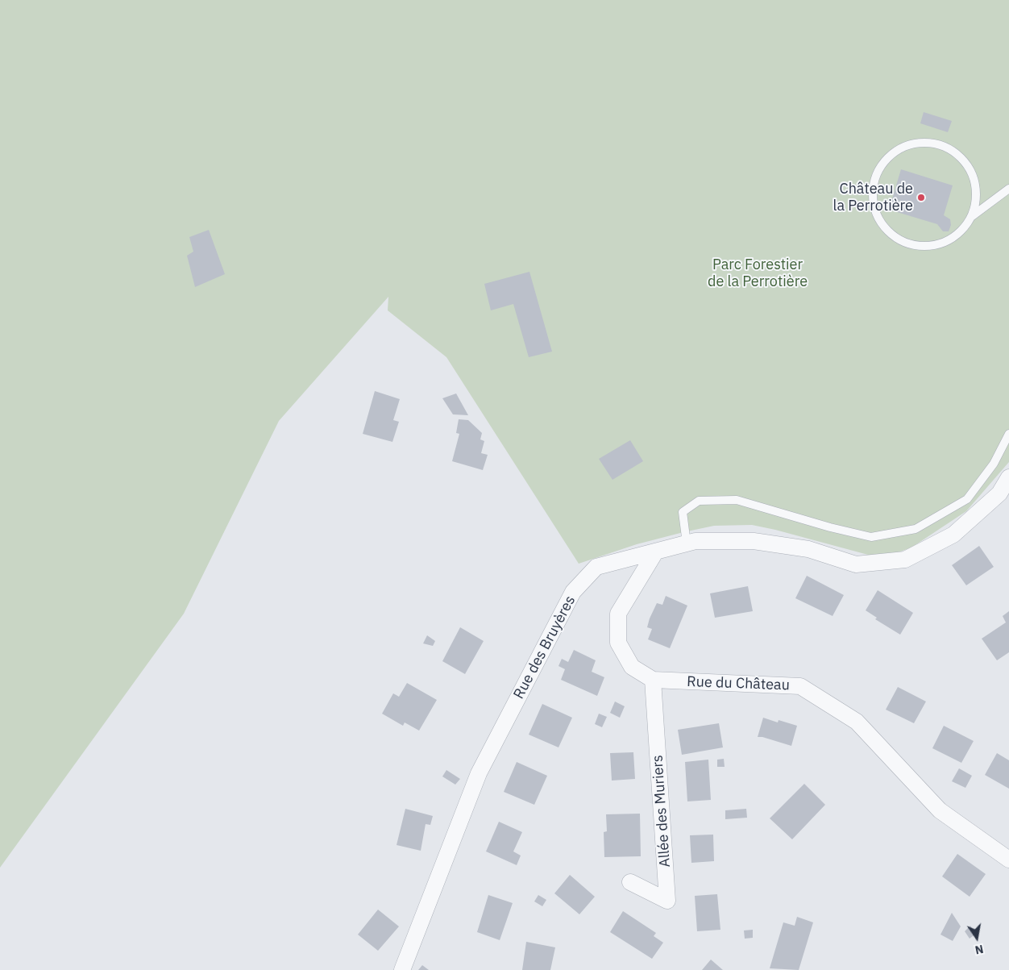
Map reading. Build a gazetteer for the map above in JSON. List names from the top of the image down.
{
  "streets": {
    "street": ["Rue des Bruyères", "Rue du Château", "Allée des Muriers"]
  },
  "crossings": [
    ["Rue des Bruyères", "Rue du Château"],
    ["Rue du Château", "Allée des Muriers"]
  ],
  "parks": ["Parc Forestier de la Perrotière"],
  "places": ["Château de la Perrotière"],
  "north": "bottom"
}
